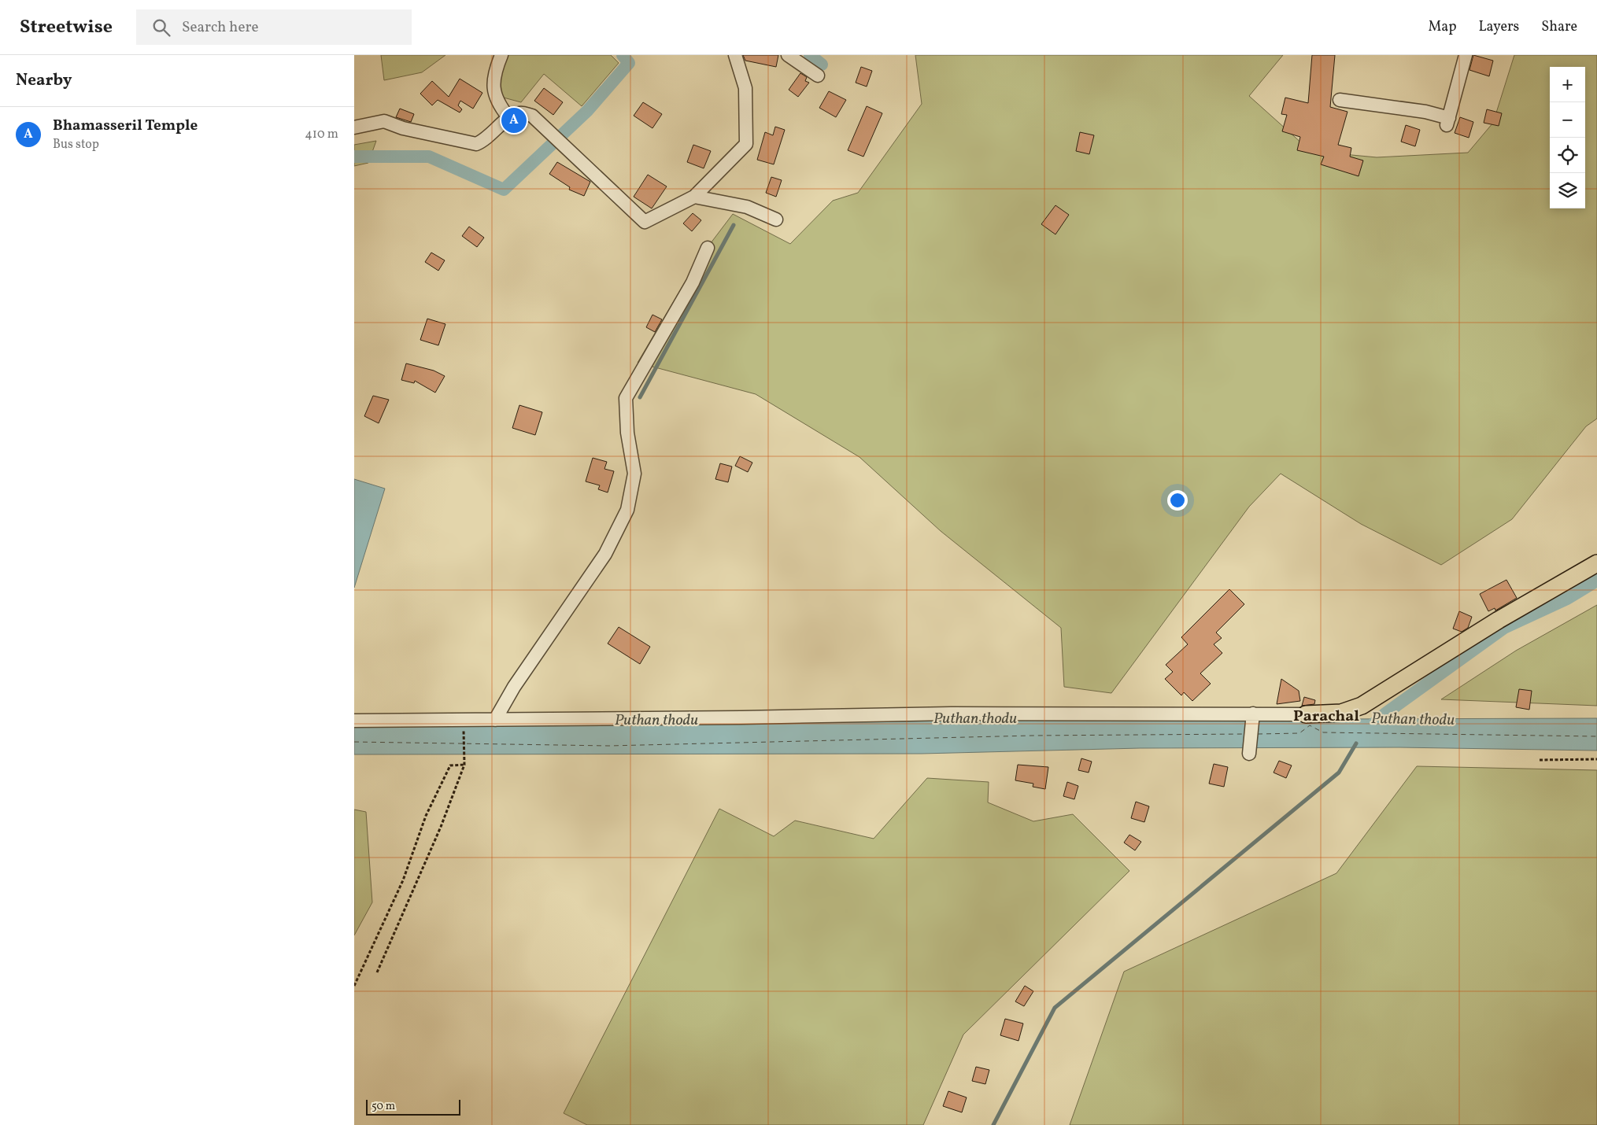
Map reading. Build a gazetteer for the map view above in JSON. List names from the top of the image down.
{
  "districts": ["Parachal"],
  "water": ["Puthan thodu"],
  "scale_bar": "50 m",
  "page": {
    "header": "Streetwise",
    "search": "Search here",
    "nav": ["Map", "Layers", "Share"],
    "heading": "Nearby",
    "map_buttons": ["+", "−"],
    "list": [
      {
        "mark": "A",
        "name": "Bhamasseril Temple",
        "note": "Bus stop",
        "value": "410 m"
      }
    ],
    "pins": "A",
    "scale": "50 m"
  }
}
